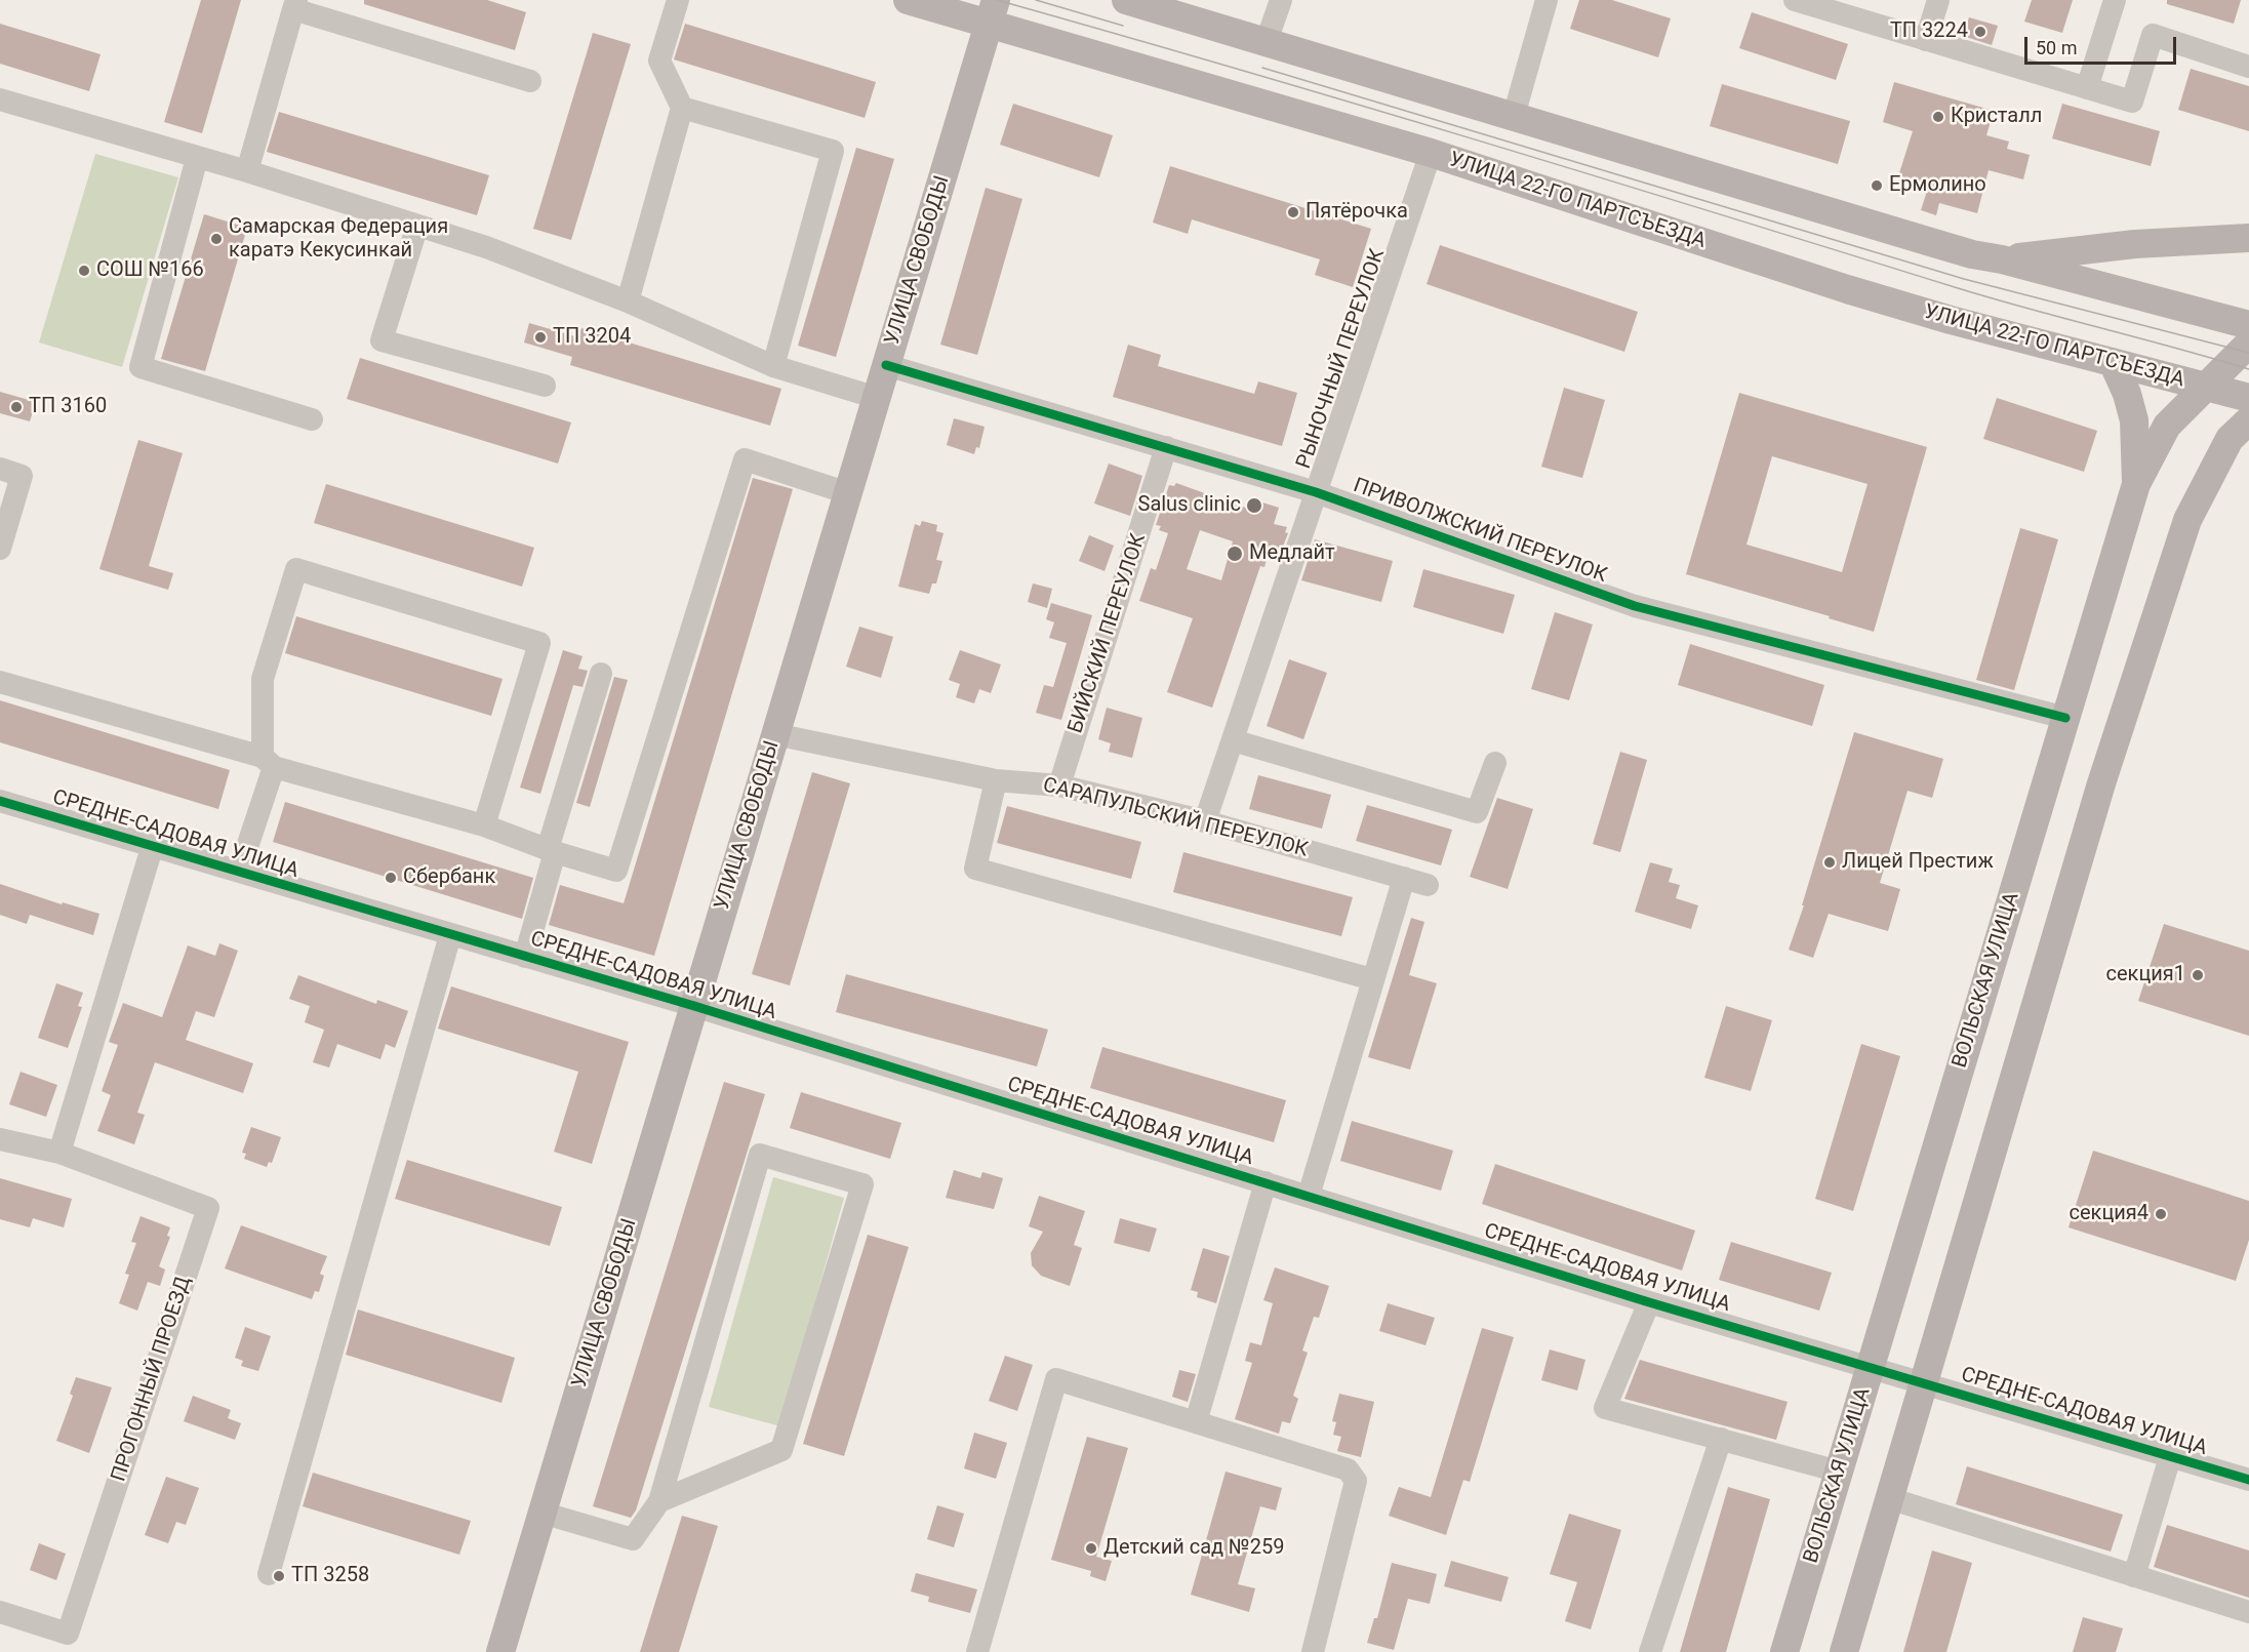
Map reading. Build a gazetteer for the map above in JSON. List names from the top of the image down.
{
  "streets": {
    "main road": ["УЛИЦА 22-ГО ПАРТСЪЕЗДА", "УЛИЦА СВОБОДЫ", "ВОЛЬСКАЯ УЛИЦА"],
    "street": [
      "РЫНОЧНЫЙ ПЕРЕУЛОК",
      "ПРИВОЛЖСКИЙ ПЕРЕУЛОК",
      "БИЙСКИЙ ПЕРЕУЛОК",
      "САРАПУЛЬСКИЙ ПЕРЕУЛОК",
      "СРЕДНЕ-САДОВАЯ УЛИЦА",
      "ПРОГОННЫЙ ПРОЕЗД"
    ]
  },
  "crossings": [
    ["УЛИЦА 22-ГО ПАРТСЪЕЗДА", "УЛИЦА СВОБОДЫ"],
    ["УЛИЦА 22-ГО ПАРТСЪЕЗДА", "РЫНОЧНЫЙ ПЕРЕУЛОК"],
    ["УЛИЦА 22-ГО ПАРТСЪЕЗДА", "ВОЛЬСКАЯ УЛИЦА"],
    ["УЛИЦА СВОБОДЫ", "ПРИВОЛЖСКИЙ ПЕРЕУЛОК"],
    ["УЛИЦА СВОБОДЫ", "САРАПУЛЬСКИЙ ПЕРЕУЛОК"],
    ["УЛИЦА СВОБОДЫ", "СРЕДНЕ-САДОВАЯ УЛИЦА"],
    ["РЫНОЧНЫЙ ПЕРЕУЛОК", "ПРИВОЛЖСКИЙ ПЕРЕУЛОК"],
    ["РЫНОЧНЫЙ ПЕРЕУЛОК", "САРАПУЛЬСКИЙ ПЕРЕУЛОК"],
    ["ПРИВОЛЖСКИЙ ПЕРЕУЛОК", "БИЙСКИЙ ПЕРЕУЛОК"],
    ["ПРИВОЛЖСКИЙ ПЕРЕУЛОК", "ВОЛЬСКАЯ УЛИЦА"],
    ["БИЙСКИЙ ПЕРЕУЛОК", "САРАПУЛЬСКИЙ ПЕРЕУЛОК"],
    ["СРЕДНЕ-САДОВАЯ УЛИЦА", "ВОЛЬСКАЯ УЛИЦА"]
  ],
  "places": [
    "ТП 3224",
    "Кристалл",
    "Ермолино",
    "Пятёрочка",
    "Самарская Федерация каратэ Кекусинкай",
    "СОШ №166",
    "ТП 3204",
    "ТП 3160",
    "Salus clinic",
    "Медлайт",
    "Лицей Престиж",
    "Сбербанк",
    "секция1",
    "секция4",
    "Детский сад №259",
    "ТП 3258"
  ],
  "scale_bar": "50 m"
}
